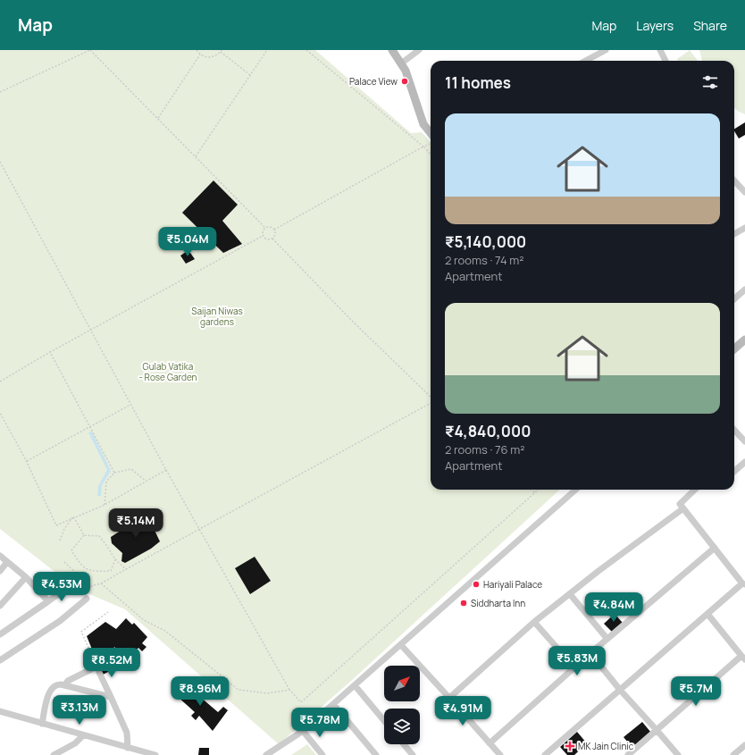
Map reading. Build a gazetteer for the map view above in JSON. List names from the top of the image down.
{
  "parks": ["Saijan Niwas gardens", "Gulab Vatika - Rose Garden"],
  "places": {
    "other": ["Palace View", "Hariyali Palace", "Siddharta Inn"],
    "health": ["MK Jain Clinic"]
  },
  "north": "top right",
  "page": {
    "header": "Map",
    "nav": ["Map", "Layers", "Share"],
    "heading": "11 homes",
    "list": [
      {
        "name": "₹5,140,000",
        "note": "2 rooms · 74 m² · Apartment"
      },
      {
        "name": "₹4,840,000",
        "note": "2 rooms · 76 m² · Apartment"
      }
    ],
    "price": [
      "₹5.04M",
      "₹5.14M",
      "₹4.53M",
      "₹4.84M",
      "₹5.83M",
      "₹8.52M",
      "₹8.96M",
      "₹5.7M",
      "₹3.13M",
      "₹4.91M",
      "₹5.78M"
    ]
  }
}
